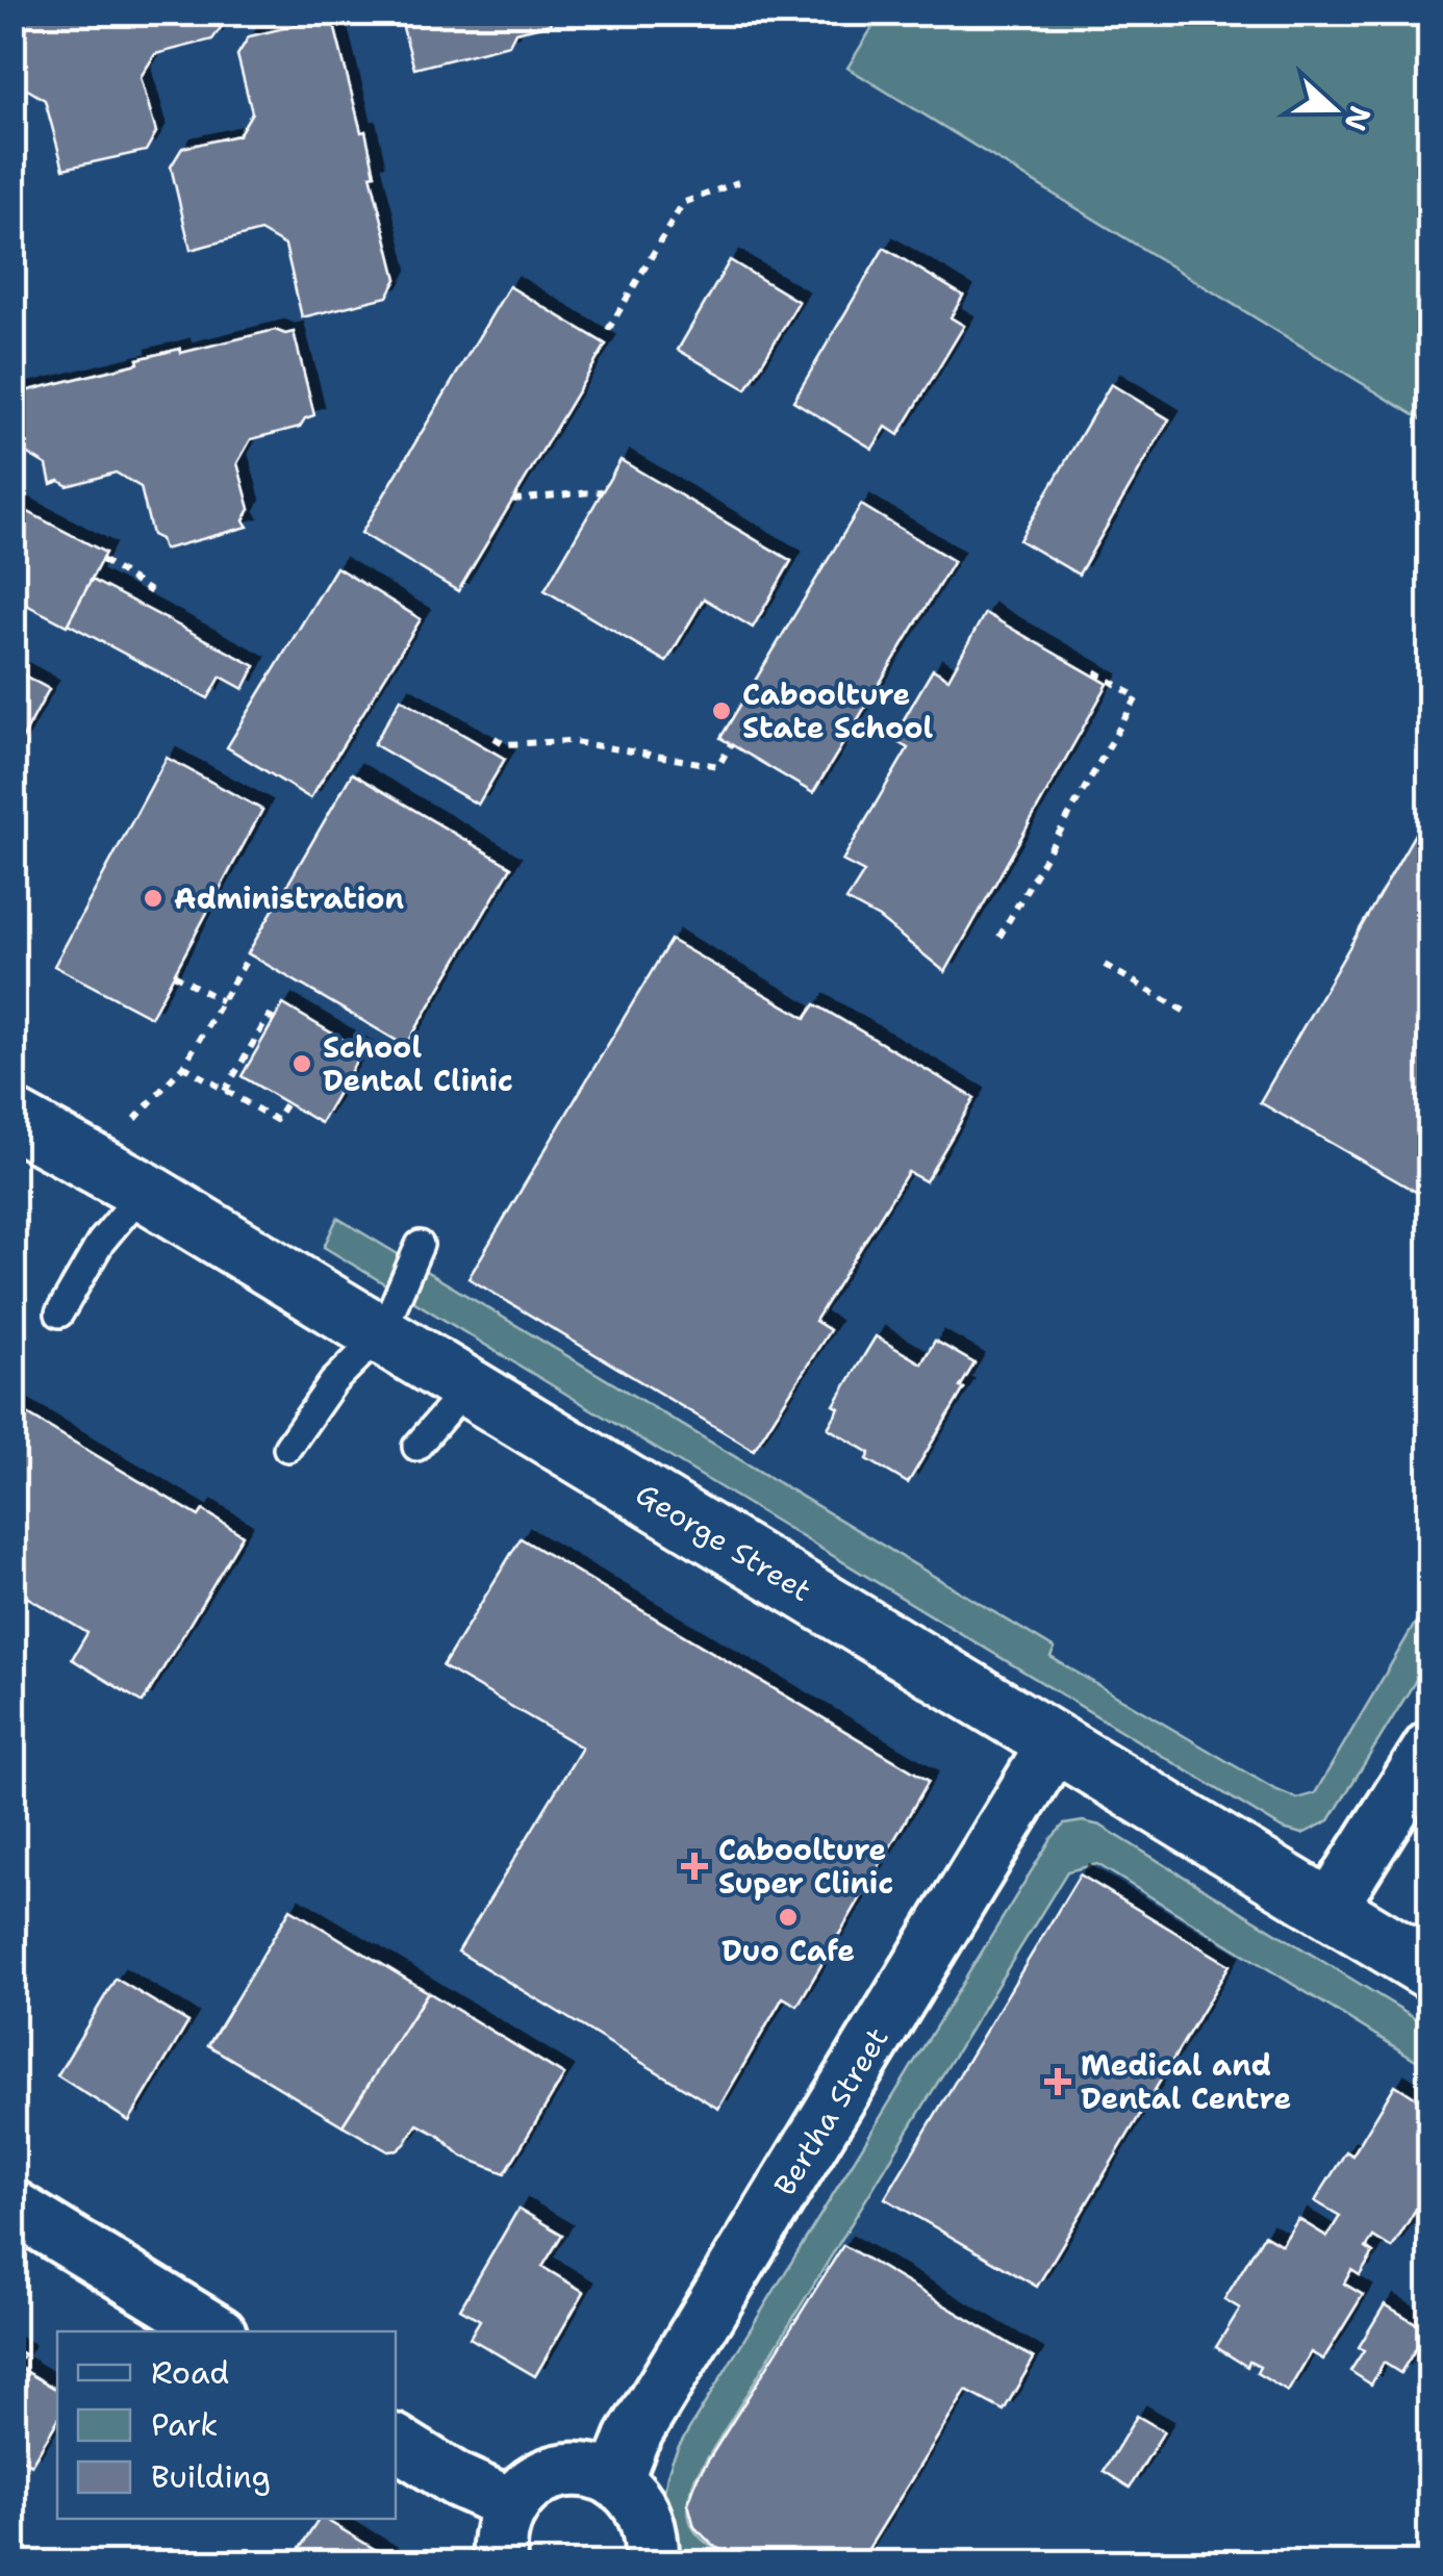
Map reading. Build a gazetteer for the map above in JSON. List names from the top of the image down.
{
  "streets": {
    "street": ["George Street", "Bertha Street"]
  },
  "crossings": [
    ["George Street", "Bertha Street"]
  ],
  "places": {
    "other": [
      "Caboolture State School",
      "Administration",
      "School Dental Clinic",
      "Duo Cafe"
    ],
    "health": ["Caboolture Super Clinic", "Medical and Dental Centre"]
  },
  "legend": ["Road", "Park", "Building"],
  "north": "right"
}
